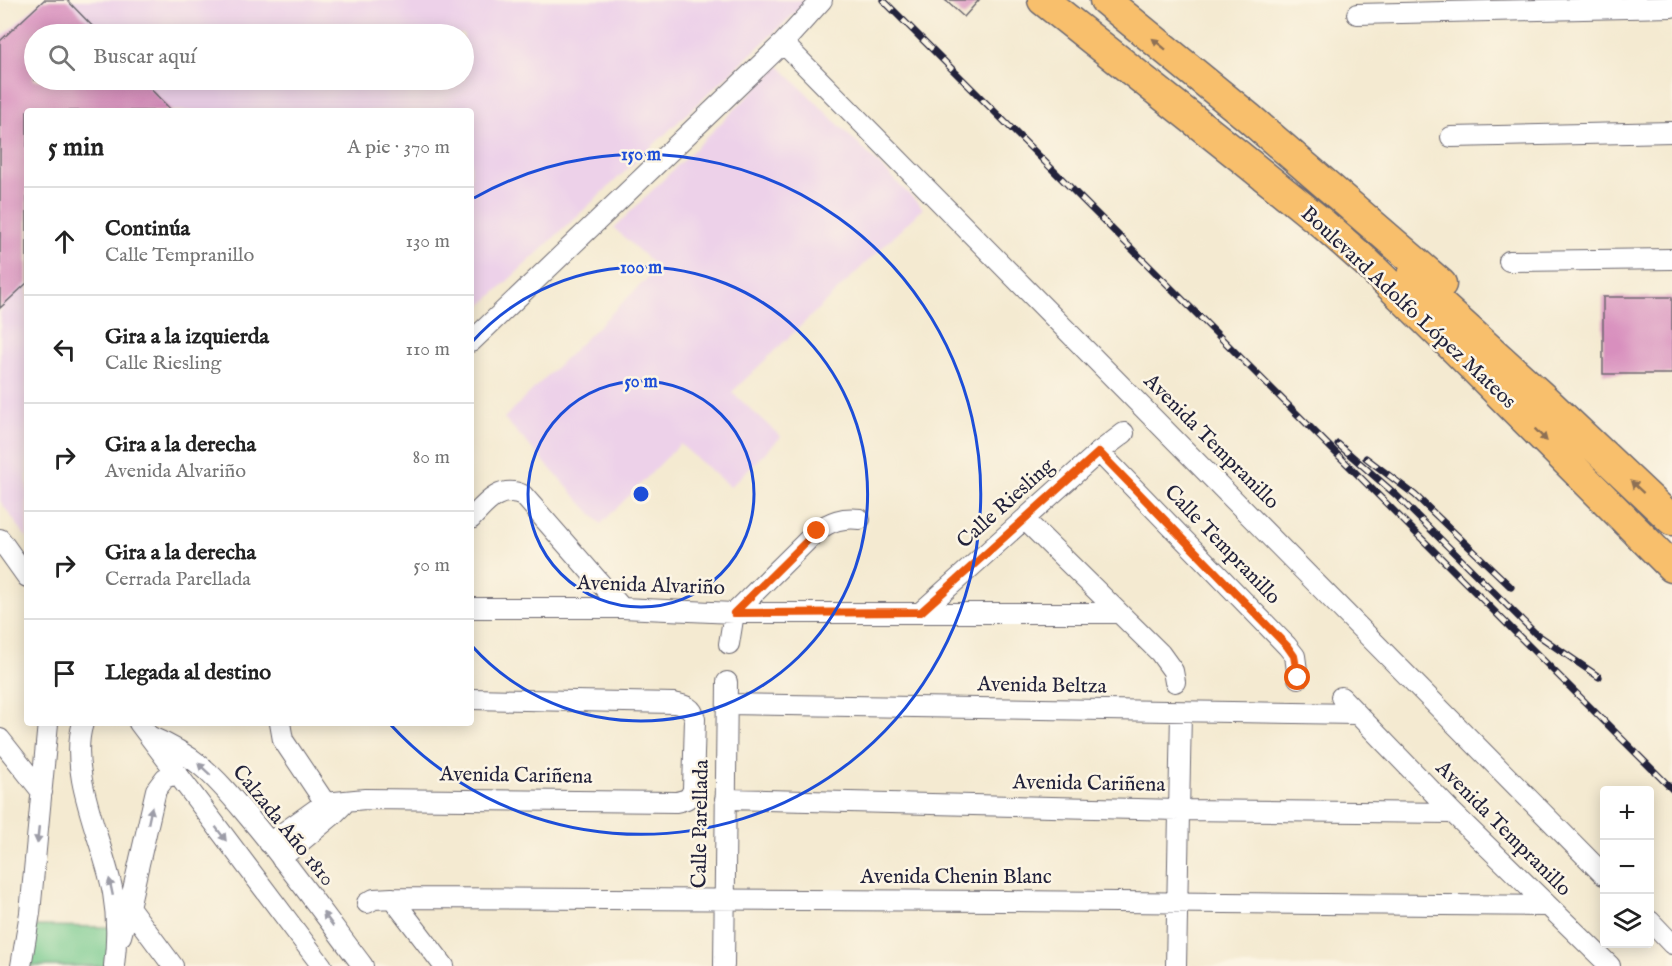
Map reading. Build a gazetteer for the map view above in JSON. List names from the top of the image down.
{
  "streets": {
    "highway": ["Boulevard Adolfo López Mateos"],
    "street": [
      "Avenida Tempranillo",
      "Calle Riesling",
      "Calle Tempranillo",
      "Avenida Alvariño",
      "Avenida Beltza",
      "Avenida Cariñena",
      "Calle Parellada",
      "Calzada Año 1810",
      "Avenida Chenin Blanc"
    ]
  },
  "crossings": [
    ["Avenida Tempranillo", "Avenida Beltza"],
    ["Avenida Tempranillo", "Avenida Cariñena"],
    ["Avenida Tempranillo", "Avenida Chenin Blanc"],
    ["Calle Riesling", "Calle Tempranillo"],
    ["Calle Riesling", "Avenida Alvariño"],
    ["Avenida Beltza", "Calle Parellada"],
    ["Avenida Cariñena", "Calle Parellada"],
    ["Avenida Cariñena", "Calzada Año 1810"],
    ["Calle Parellada", "Avenida Chenin Blanc"]
  ],
  "page": {
    "search": "Buscar aquí",
    "heading": ["5 min", "A pie · 370 m"],
    "list": [
      ["Continúa", "Calle Tempranillo", "130 m"],
      ["Gira a la izquierda", "Calle Riesling", "110 m"],
      ["Gira a la derecha", "Avenida Alvariño", "80 m"],
      ["Gira a la derecha", "Cerrada Parellada", "50 m"],
      "Llegada al destino"
    ],
    "map_buttons": ["+", "−"]
  },
  "rings": ["150 m", "100 m", "50 m"]
}
